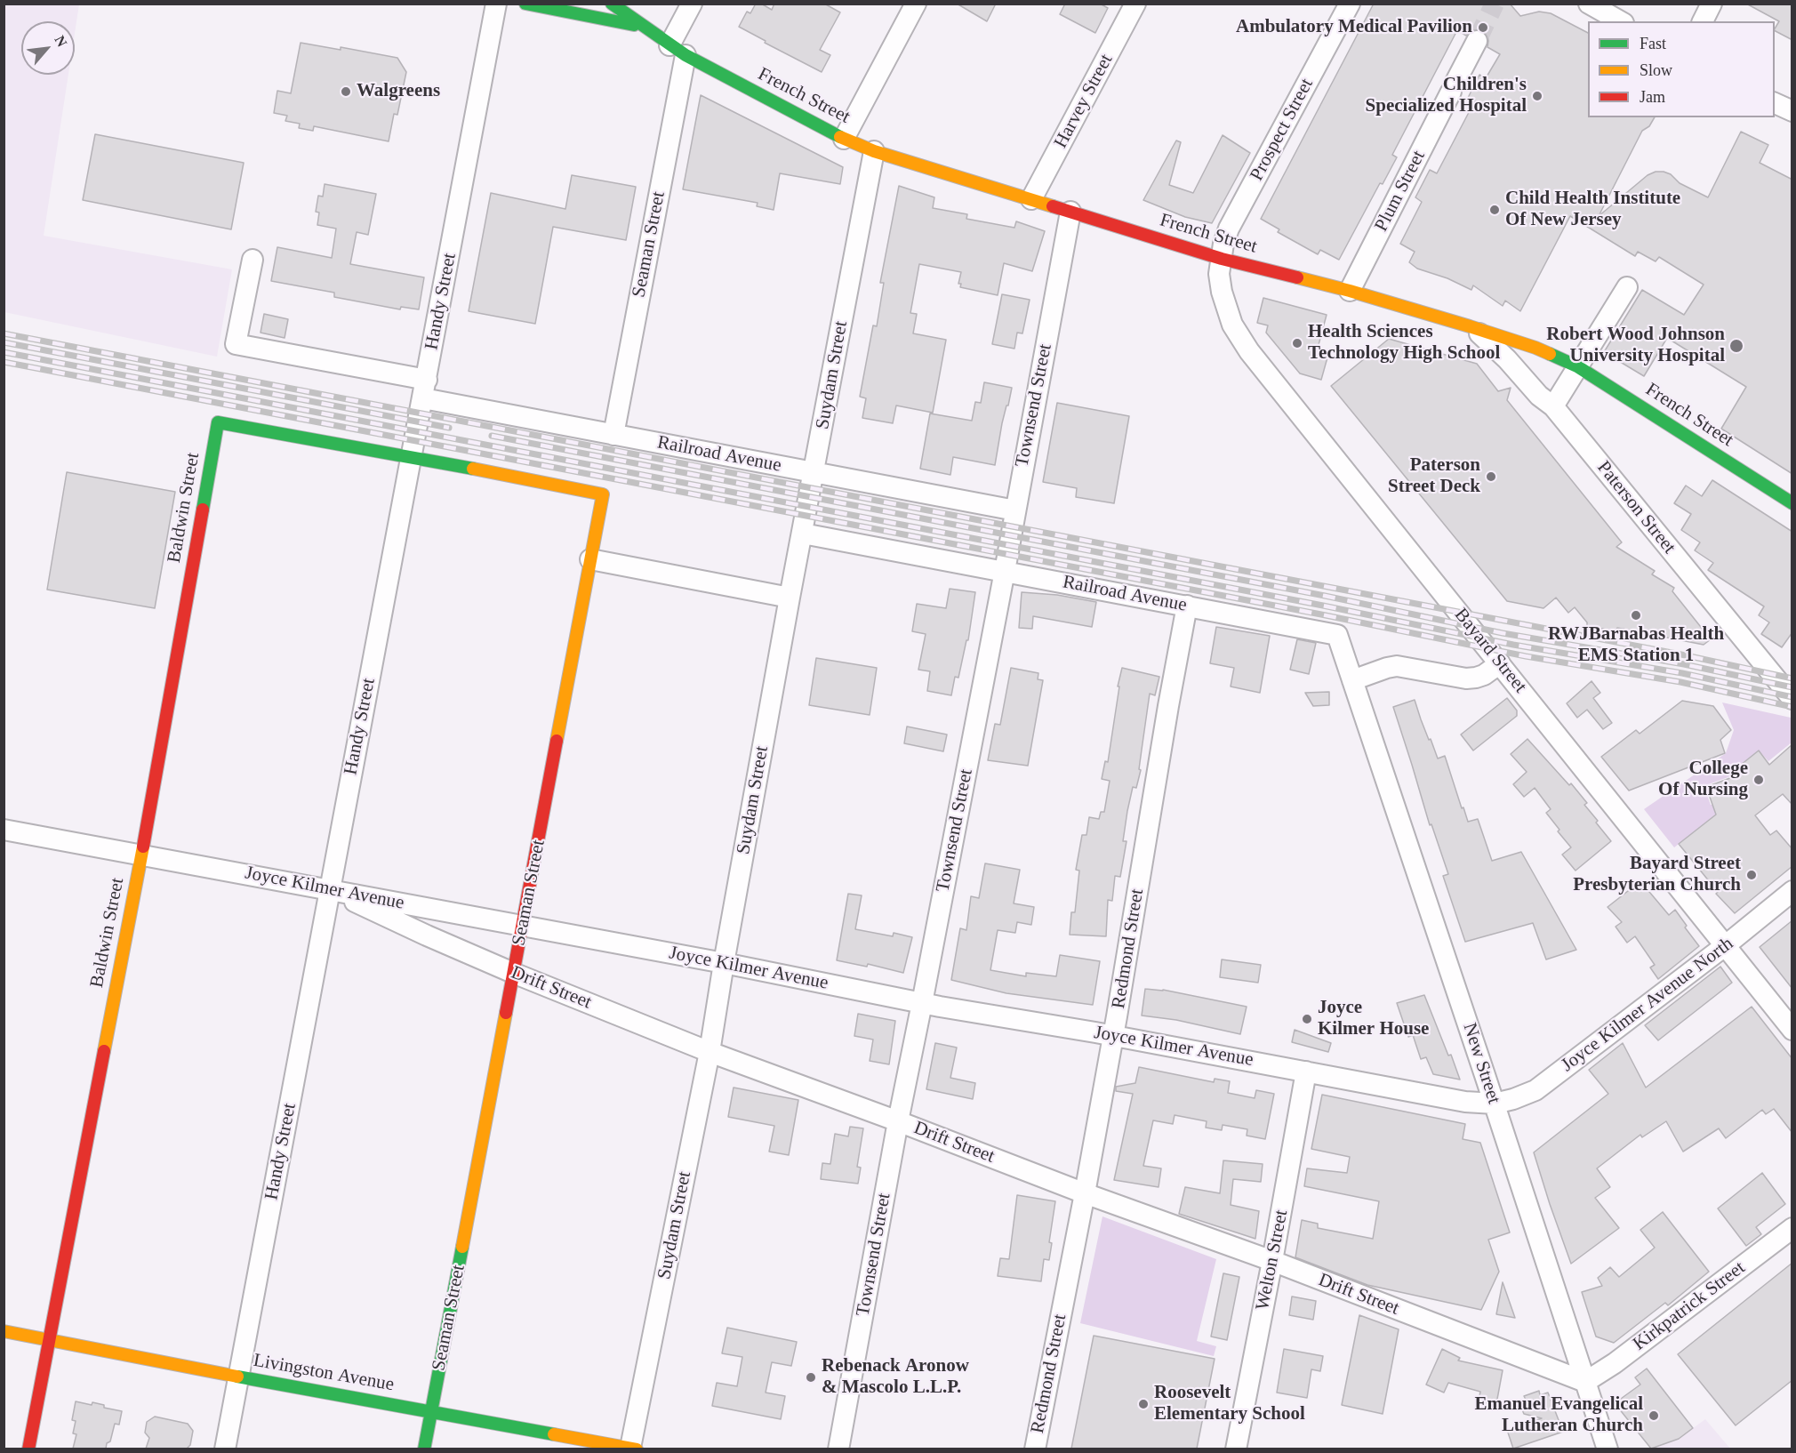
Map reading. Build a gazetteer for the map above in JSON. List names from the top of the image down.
{
  "streets": {
    "street": [
      "French Street",
      "Harvey Street",
      "Prospect Street",
      "Plum Street",
      "Seaman Street",
      "Handy Street",
      "Suydam Street",
      "Townsend Street",
      "Railroad Avenue",
      "Baldwin Street",
      "Paterson Street",
      "Bayard Street",
      "Joyce Kilmer Avenue",
      "Redmond Street",
      "Drift Street",
      "Joyce Kilmer Avenue North",
      "New Street",
      "Welton Street",
      "Kirkpatrick Street",
      "Livingston Avenue"
    ]
  },
  "crossings": [
    ["French Street", "Harvey Street"],
    ["French Street", "Prospect Street"],
    ["French Street", "Plum Street"],
    ["French Street", "Seaman Street"],
    ["French Street", "Suydam Street"],
    ["French Street", "Townsend Street"],
    ["French Street", "Paterson Street"],
    ["French Street", "Bayard Street"],
    ["Prospect Street", "Bayard Street"],
    ["Seaman Street", "Handy Street"],
    ["Seaman Street", "Railroad Avenue"],
    ["Seaman Street", "Baldwin Street"],
    ["Seaman Street", "Joyce Kilmer Avenue"],
    ["Seaman Street", "Drift Street"],
    ["Seaman Street", "Livingston Avenue"],
    ["Handy Street", "Railroad Avenue"],
    ["Handy Street", "Baldwin Street"],
    ["Handy Street", "Joyce Kilmer Avenue"],
    ["Handy Street", "Drift Street"],
    ["Handy Street", "Livingston Avenue"],
    ["Suydam Street", "Railroad Avenue"],
    ["Suydam Street", "Joyce Kilmer Avenue"],
    ["Suydam Street", "Drift Street"],
    ["Suydam Street", "Livingston Avenue"],
    ["Townsend Street", "Railroad Avenue"],
    ["Townsend Street", "Joyce Kilmer Avenue"],
    ["Townsend Street", "Drift Street"],
    ["Railroad Avenue", "Redmond Street"],
    ["Railroad Avenue", "New Street"],
    ["Baldwin Street", "Joyce Kilmer Avenue"],
    ["Baldwin Street", "Livingston Avenue"],
    ["Bayard Street", "Joyce Kilmer Avenue North"],
    ["Joyce Kilmer Avenue", "Redmond Street"],
    ["Joyce Kilmer Avenue", "Drift Street"],
    ["Joyce Kilmer Avenue", "Joyce Kilmer Avenue North"],
    ["Joyce Kilmer Avenue", "New Street"],
    ["Joyce Kilmer Avenue", "Welton Street"],
    ["Redmond Street", "Drift Street"],
    ["Drift Street", "New Street"],
    ["Drift Street", "Welton Street"],
    ["Drift Street", "Kirkpatrick Street"],
    ["Joyce Kilmer Avenue North", "New Street"],
    ["New Street", "Kirkpatrick Street"]
  ],
  "places": [
    "Ambulatory Medical Pavilion",
    "Walgreens",
    "Children's Specialized Hospital",
    "Child Health Institute Of New Jersey",
    "Health Sciences Technology High School",
    "Robert Wood Johnson University Hospital",
    "Paterson Street Deck",
    "RWJBarnabas Health EMS Station 1",
    "College Of Nursing",
    "Bayard Street Presbyterian Church",
    "Joyce Kilmer House",
    "Rebenack Aronow & Mascolo L.L.P.",
    "Roosevelt Elementary School",
    "Emanuel Evangelical Lutheran Church"
  ],
  "legend": ["Fast", "Slow", "Jam"],
  "north": "top right"
}
